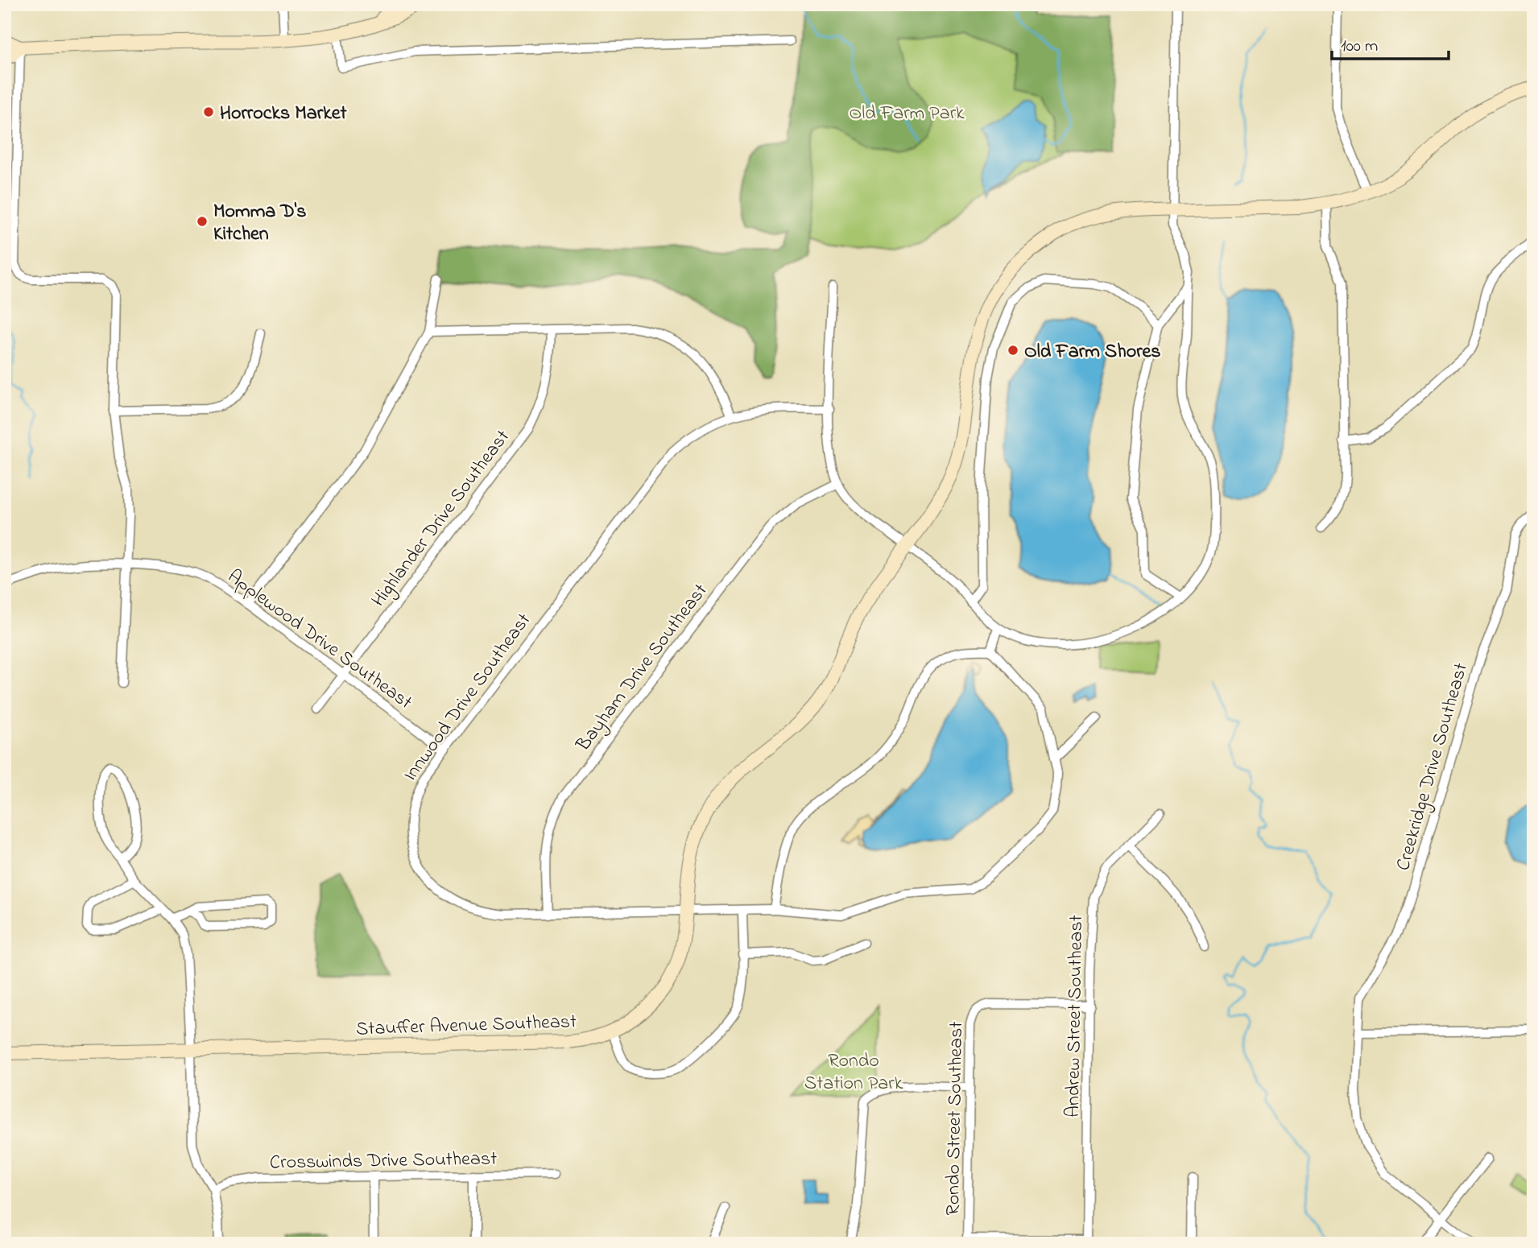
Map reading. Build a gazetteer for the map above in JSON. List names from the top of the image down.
{
  "streets": {
    "street": [
      "Highlander Drive Southeast",
      "Applewood Drive Southeast",
      "Bayham Drive Southeast",
      "Innwood Drive Southeast",
      "Creekridge Drive Southeast",
      "Andrew Street Southeast",
      "Stauffer Avenue Southeast",
      "Rondo Street Southeast",
      "Crosswinds Drive Southeast"
    ]
  },
  "crossings": [
    ["Highlander Drive Southeast", "Applewood Drive Southeast"],
    ["Applewood Drive Southeast", "Innwood Drive Southeast"],
    ["Bayham Drive Southeast", "Innwood Drive Southeast"],
    ["Innwood Drive Southeast", "Stauffer Avenue Southeast"],
    ["Andrew Street Southeast", "Rondo Street Southeast"]
  ],
  "parks": ["Old Farm Park", "Rondo Station Park"],
  "places": ["Horrocks Market", "Momma D's Kitchen", "Old Farm Shores"],
  "scale_bar": "100 m"
}
